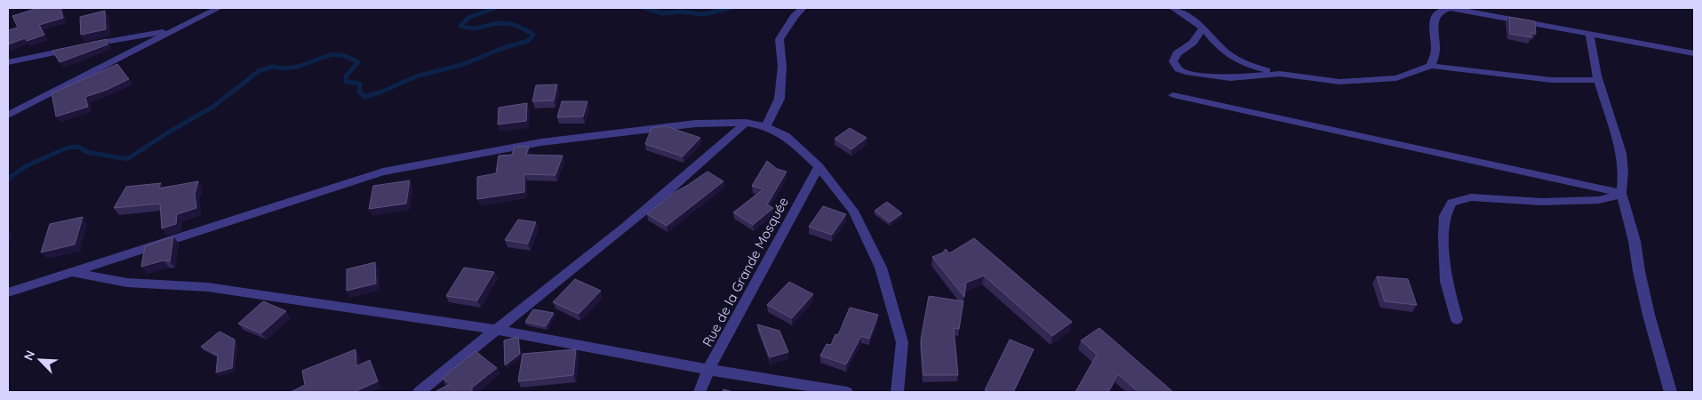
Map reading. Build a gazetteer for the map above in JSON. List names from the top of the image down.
{
  "streets": {
    "street": ["Rue de la Grande Mosquée"]
  },
  "north": "top left"
}
